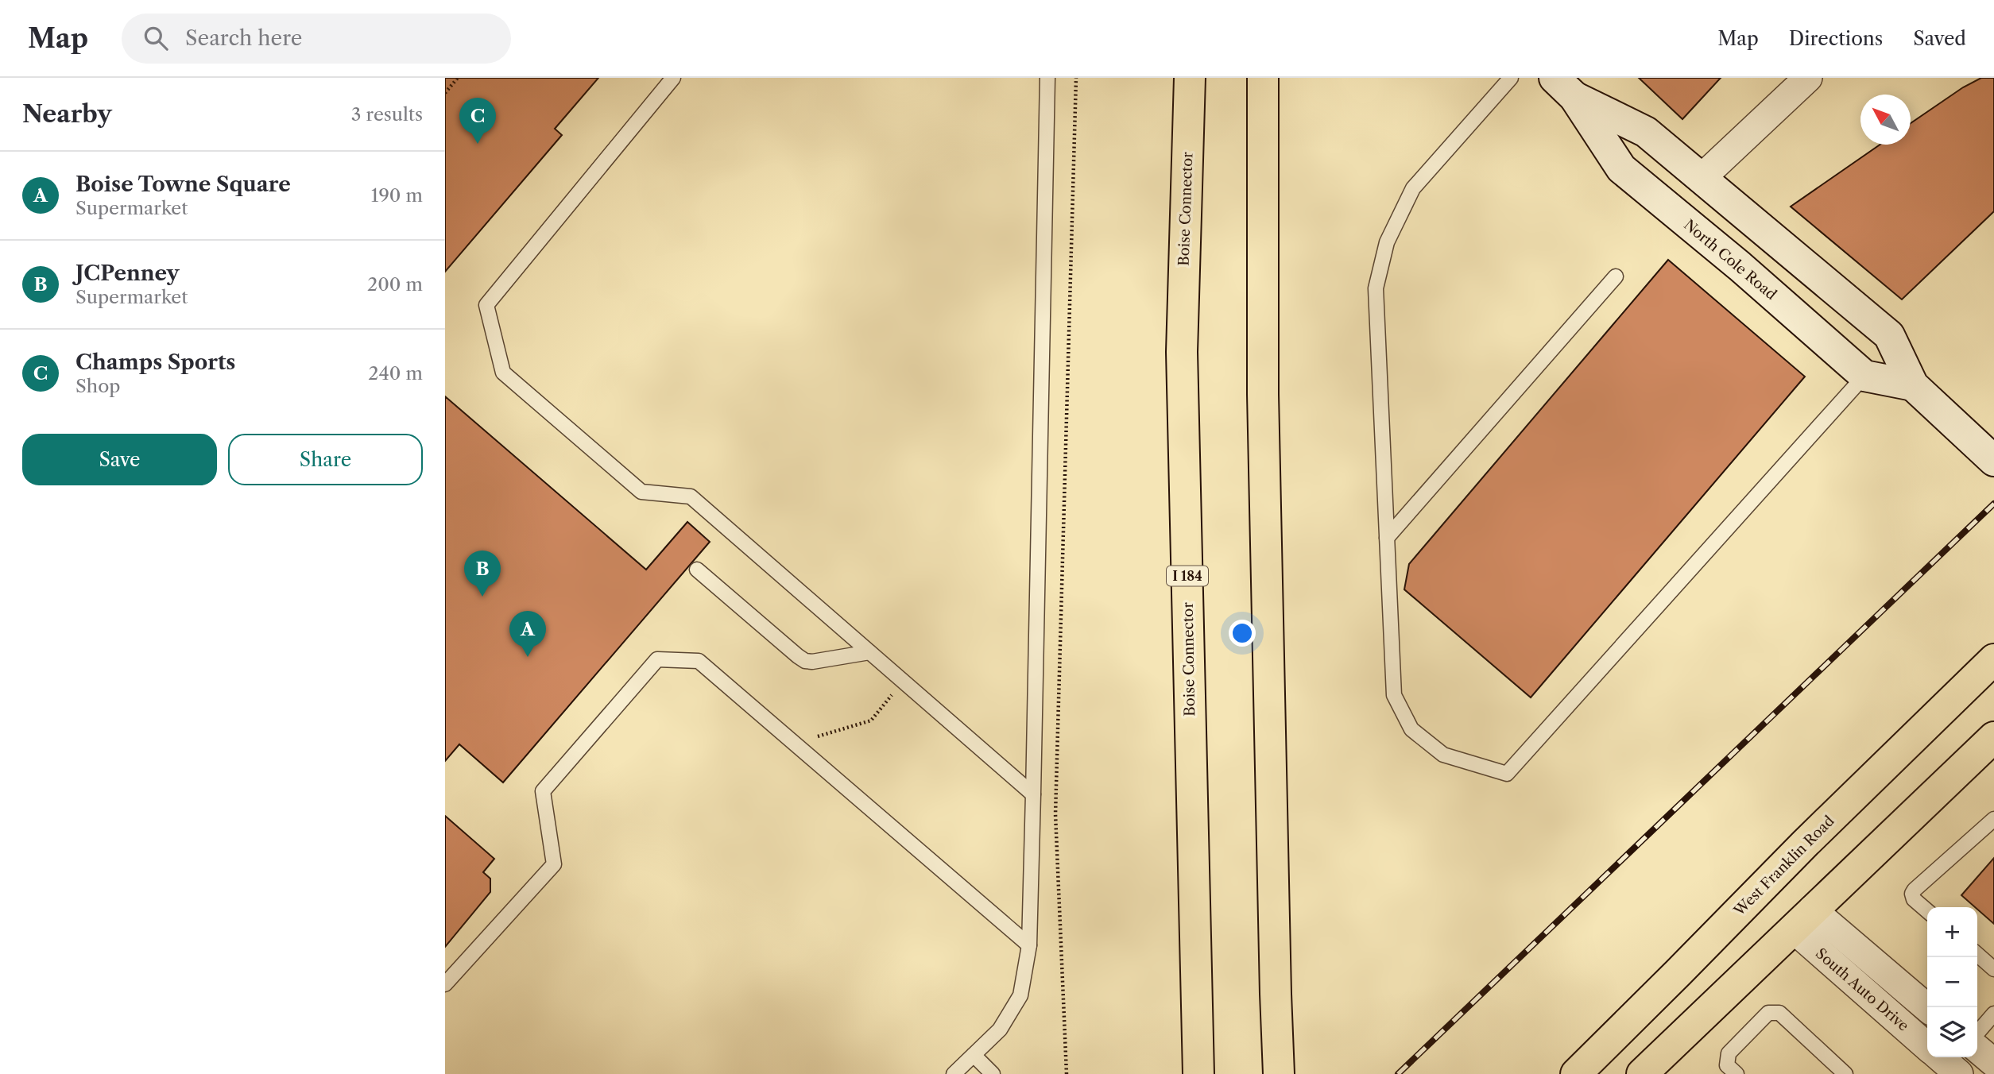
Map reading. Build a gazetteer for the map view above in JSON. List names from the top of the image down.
{
  "streets": {
    "main road": [
      "Boise Connector",
      "North Cole Road",
      "I 184",
      "West Franklin Road"
    ],
    "street": ["South Auto Drive"]
  },
  "north": "top left",
  "page": {
    "header": "Map",
    "search": "Search here",
    "nav": ["Map", "Directions", "Saved"],
    "heading": ["Nearby", "3 results"],
    "pins": ["C", "B", "A"],
    "list": [
      {
        "mark": "A",
        "name": "Boise Towne Square",
        "note": "Supermarket",
        "value": "190 m"
      },
      {
        "mark": "B",
        "name": "JCPenney",
        "note": "Supermarket",
        "value": "200 m"
      },
      {
        "mark": "C",
        "name": "Champs Sports",
        "note": "Shop",
        "value": "240 m"
      }
    ],
    "buttons": ["Save", "Share"],
    "map_buttons": ["+", "−"]
  }
}
